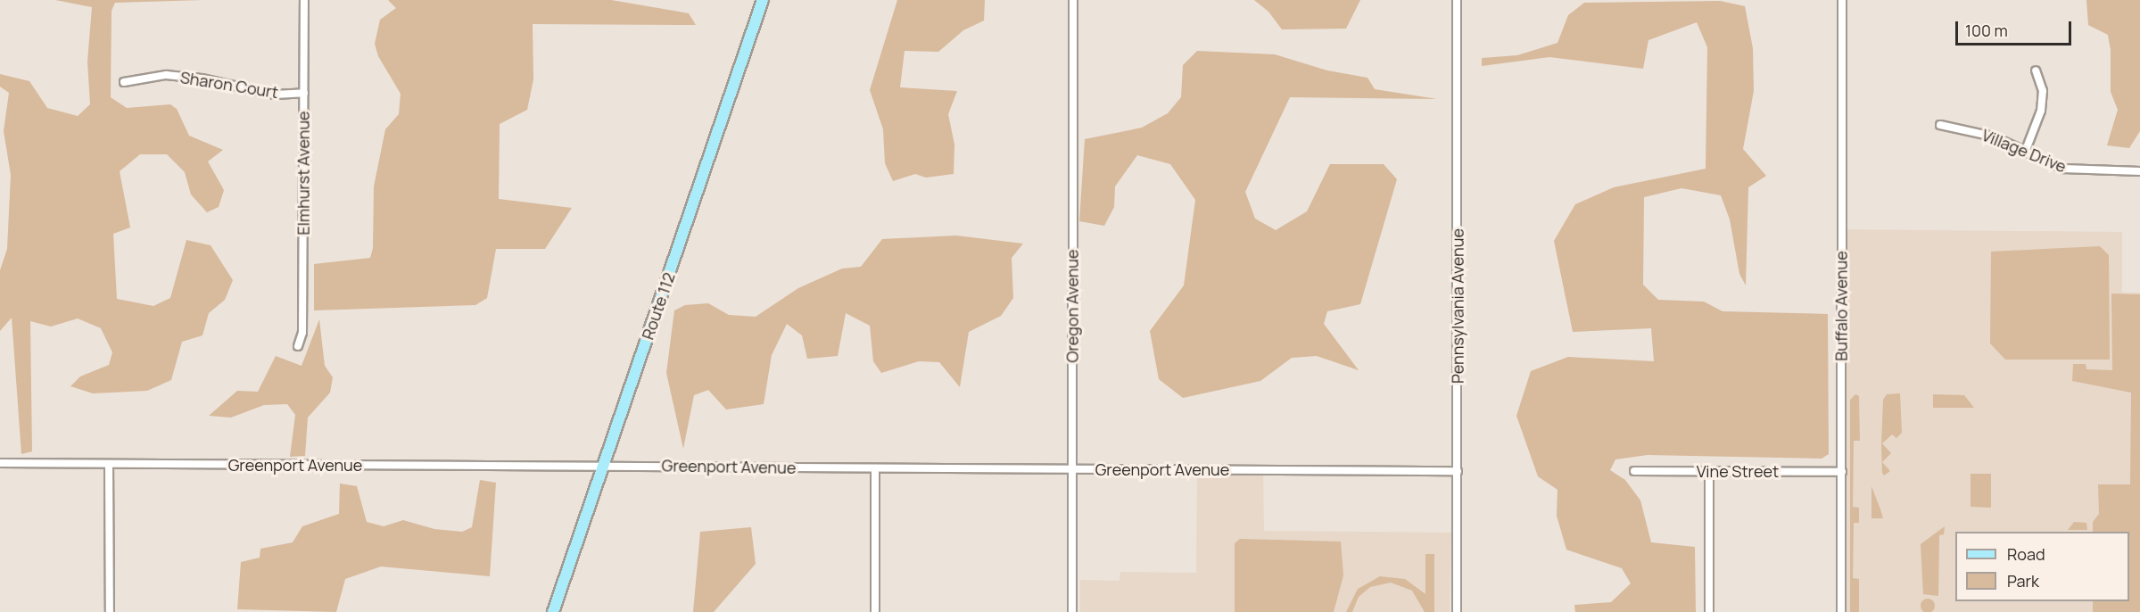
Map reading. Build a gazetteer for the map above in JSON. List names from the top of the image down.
{
  "streets": {
    "main road": ["Route 112"],
    "street": [
      "Sharon Court",
      "Village Drive",
      "Elmhurst Avenue",
      "Oregon Avenue",
      "Pennsylvania Avenue",
      "Buffalo Avenue",
      "Greenport Avenue",
      "Vine Street"
    ]
  },
  "crossings": [
    ["Sharon Court", "Elmhurst Avenue"],
    ["Route 112", "Greenport Avenue"],
    ["Oregon Avenue", "Greenport Avenue"],
    ["Pennsylvania Avenue", "Greenport Avenue"],
    ["Buffalo Avenue", "Vine Street"]
  ],
  "legend": ["Road", "Park"],
  "scale_bar": "100 m"
}
